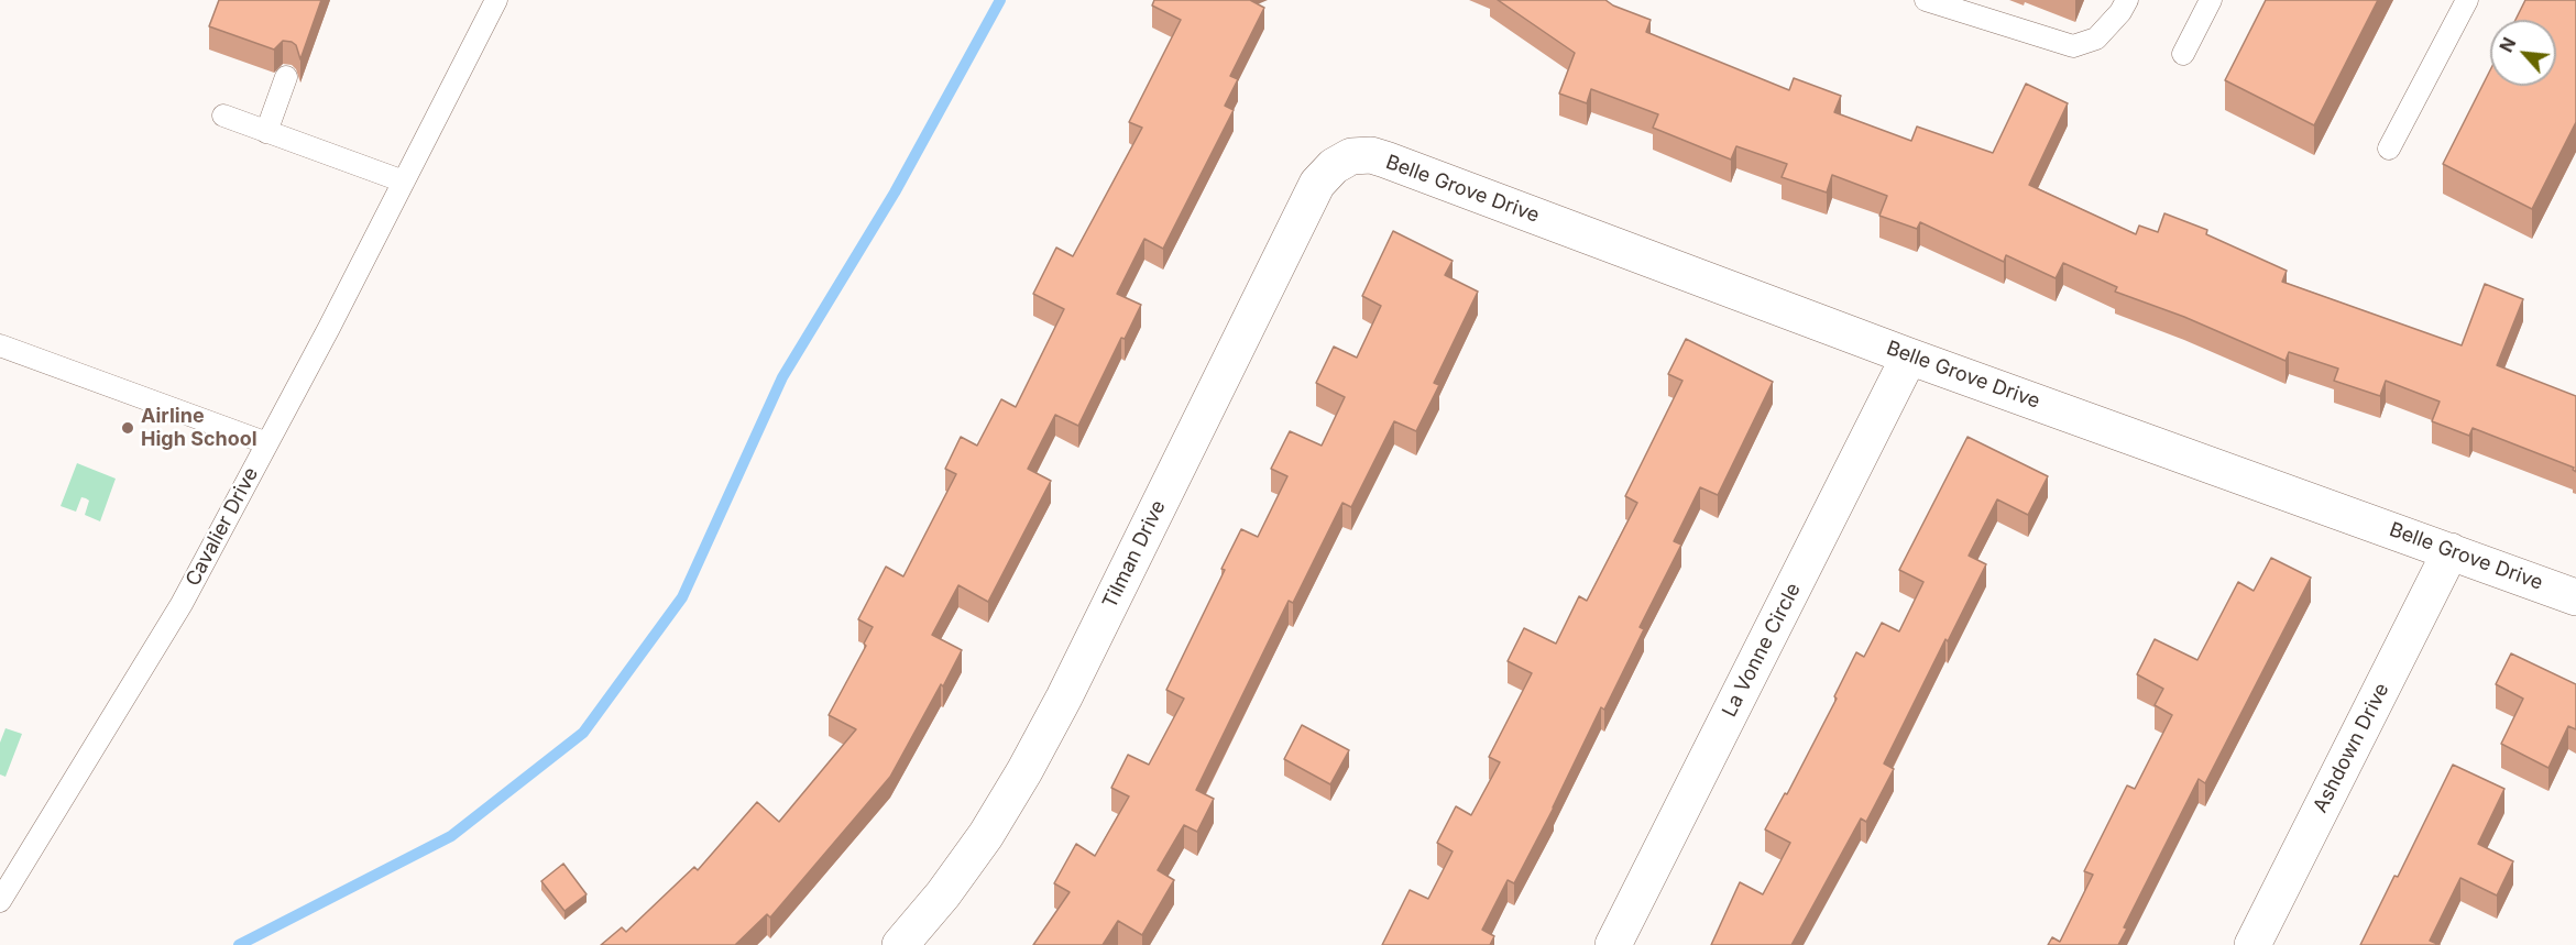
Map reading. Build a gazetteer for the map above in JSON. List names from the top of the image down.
{
  "streets": {
    "street": [
      "Belle Grove Drive",
      "Tilman Drive",
      "La Vonne Circle",
      "Ashdown Drive"
    ],
    "lane": ["Cavalier Drive"]
  },
  "crossings": [
    ["Belle Grove Drive", "Tilman Drive"],
    ["Belle Grove Drive", "La Vonne Circle"],
    ["Belle Grove Drive", "Ashdown Drive"]
  ],
  "places": ["Airline High School"],
  "north": "top left"
}
